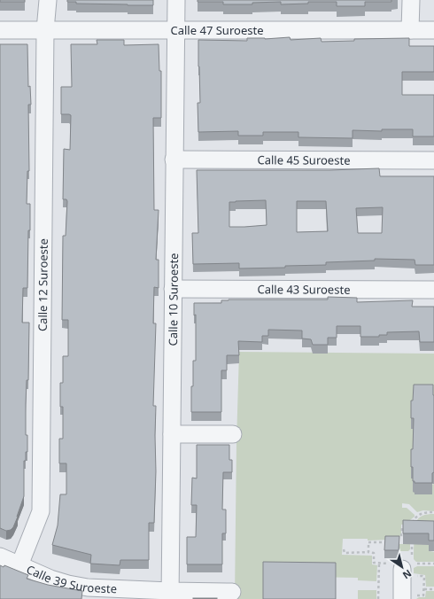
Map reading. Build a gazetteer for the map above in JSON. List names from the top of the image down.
{
  "streets": {
    "street": [
      "Calle 47 Suroeste",
      "Calle 45 Suroeste",
      "Calle 12 Suroeste",
      "Calle 43 Suroeste",
      "Calle 10 Suroeste",
      "Calle 39 Suroeste"
    ]
  },
  "crossings": [
    ["Calle 47 Suroeste", "Calle 12 Suroeste"],
    ["Calle 47 Suroeste", "Calle 10 Suroeste"],
    ["Calle 45 Suroeste", "Calle 10 Suroeste"],
    ["Calle 12 Suroeste", "Calle 39 Suroeste"],
    ["Calle 43 Suroeste", "Calle 10 Suroeste"],
    ["Calle 10 Suroeste", "Calle 39 Suroeste"]
  ],
  "north": "bottom right"
}
